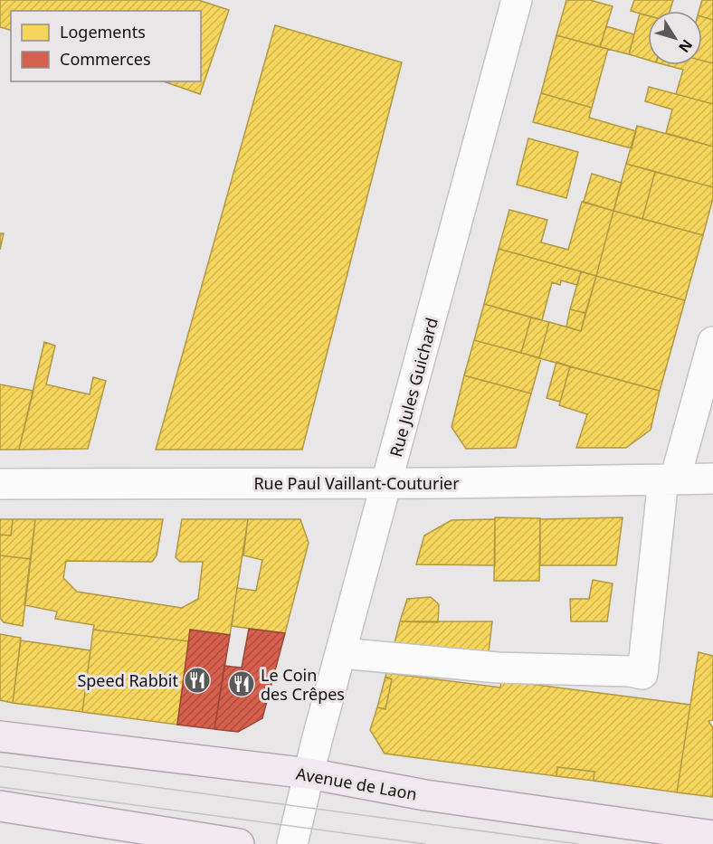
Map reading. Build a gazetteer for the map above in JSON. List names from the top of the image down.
{
  "streets": {
    "main road": ["Avenue de Laon"],
    "street": ["Rue Jules Guichard", "Rue Paul Vaillant-Couturier"]
  },
  "crossings": [
    ["Rue Jules Guichard", "Rue Paul Vaillant-Couturier"],
    ["Rue Jules Guichard", "Avenue de Laon"]
  ],
  "places": {
    "restaurant": ["Speed Rabbit", "Le Coin des Crêpes"]
  },
  "legend": ["Logements", "Commerces"],
  "north": "bottom right"
}
